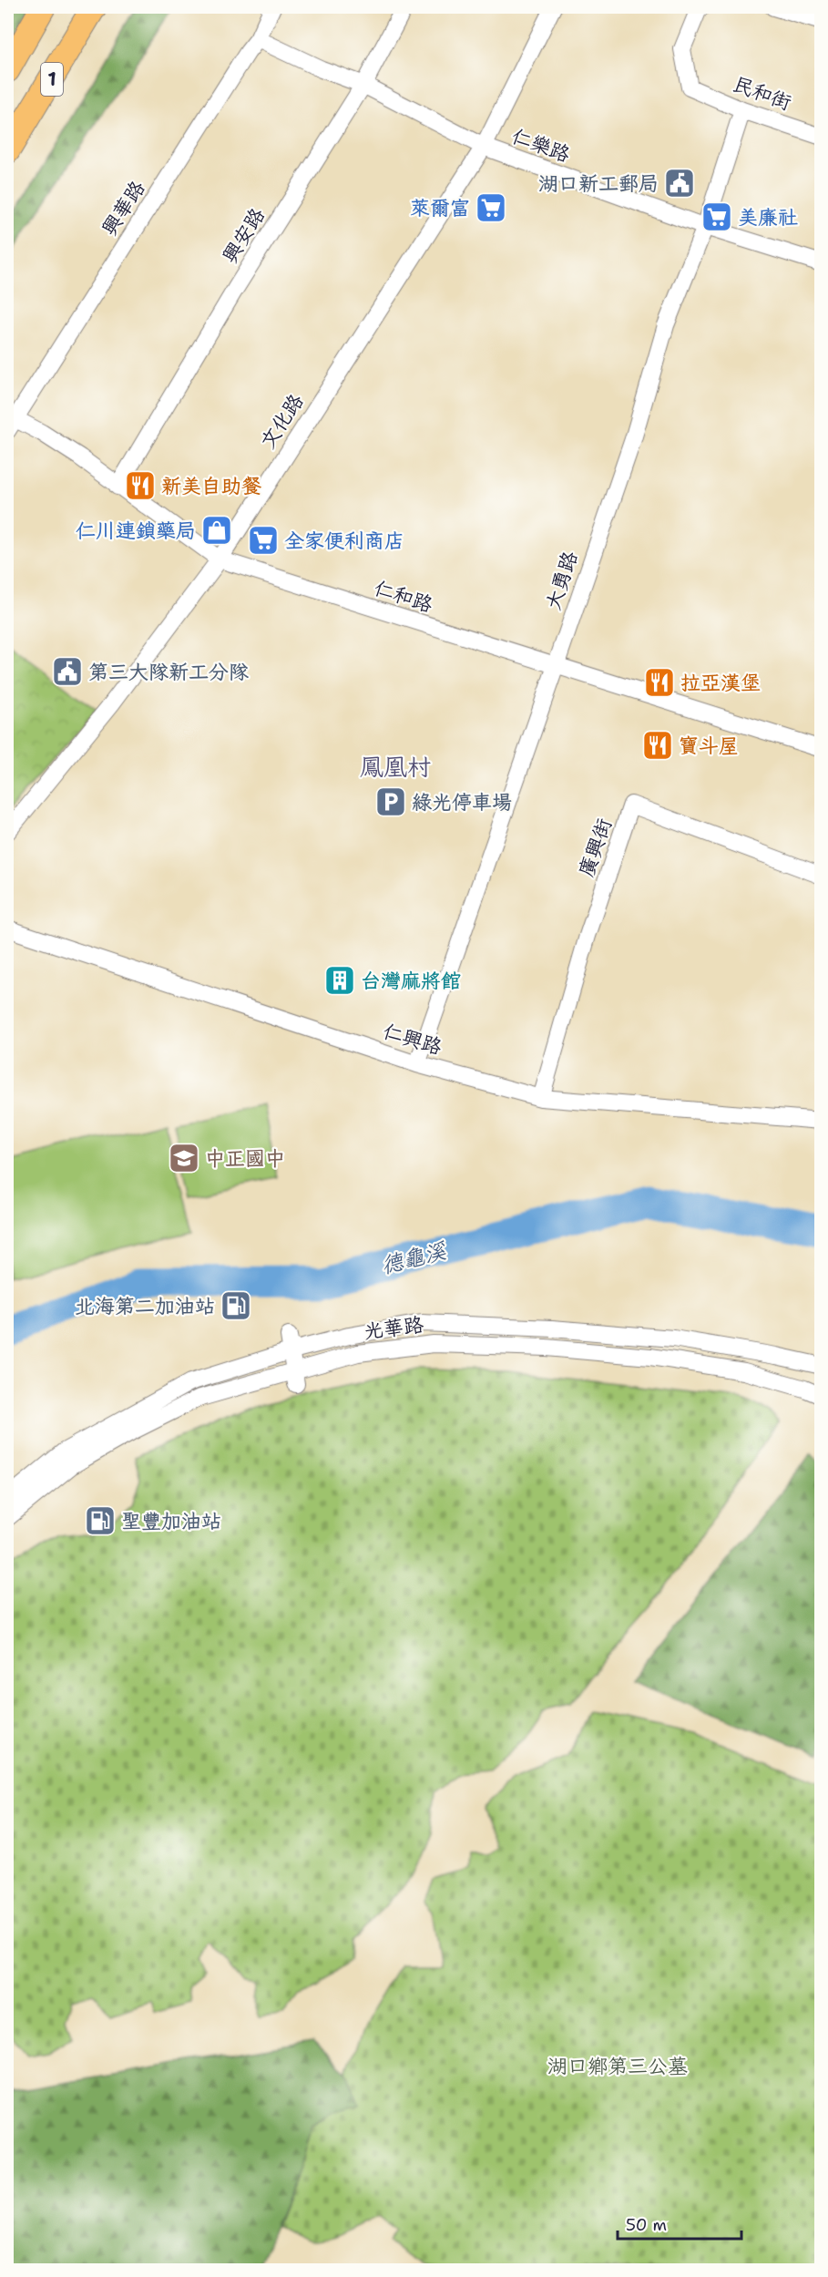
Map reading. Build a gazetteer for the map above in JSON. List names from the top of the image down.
{
  "streets": {
    "highway": ["1"],
    "street": [
      "民和街",
      "仁樂路",
      "興華路",
      "興安路",
      "文化路",
      "大勇路",
      "仁和路",
      "廣興街",
      "仁興路",
      "光華路"
    ]
  },
  "crossings": [
    ["民和街", "大勇路"],
    ["仁樂路", "興華路"],
    ["仁樂路", "興安路"],
    ["仁樂路", "文化路"],
    ["仁樂路", "大勇路"],
    ["興華路", "仁和路"],
    ["興安路", "仁和路"],
    ["文化路", "仁和路"],
    ["大勇路", "仁和路"],
    ["大勇路", "仁興路"],
    ["廣興街", "仁興路"]
  ],
  "districts": ["鳳凰村"],
  "water": ["德龜溪"],
  "parks": ["湖口鄉第三公墓"],
  "places": {
    "public building": ["湖口新工郵局", "第三大隊新工分隊"],
    "supermarket": ["萊爾富", "美廉社", "全家便利商店"],
    "restaurant": ["新美自助餐", "拉亞漢堡", "寶斗屋"],
    "shop": ["仁川連鎖藥局"],
    "parking": ["綠光停車場"],
    "building": ["台灣麻將館"],
    "school or university": ["中正國中"],
    "fuel station": ["北海第二加油站", "聖豐加油站"]
  },
  "scale_bar": "50 m"
}
